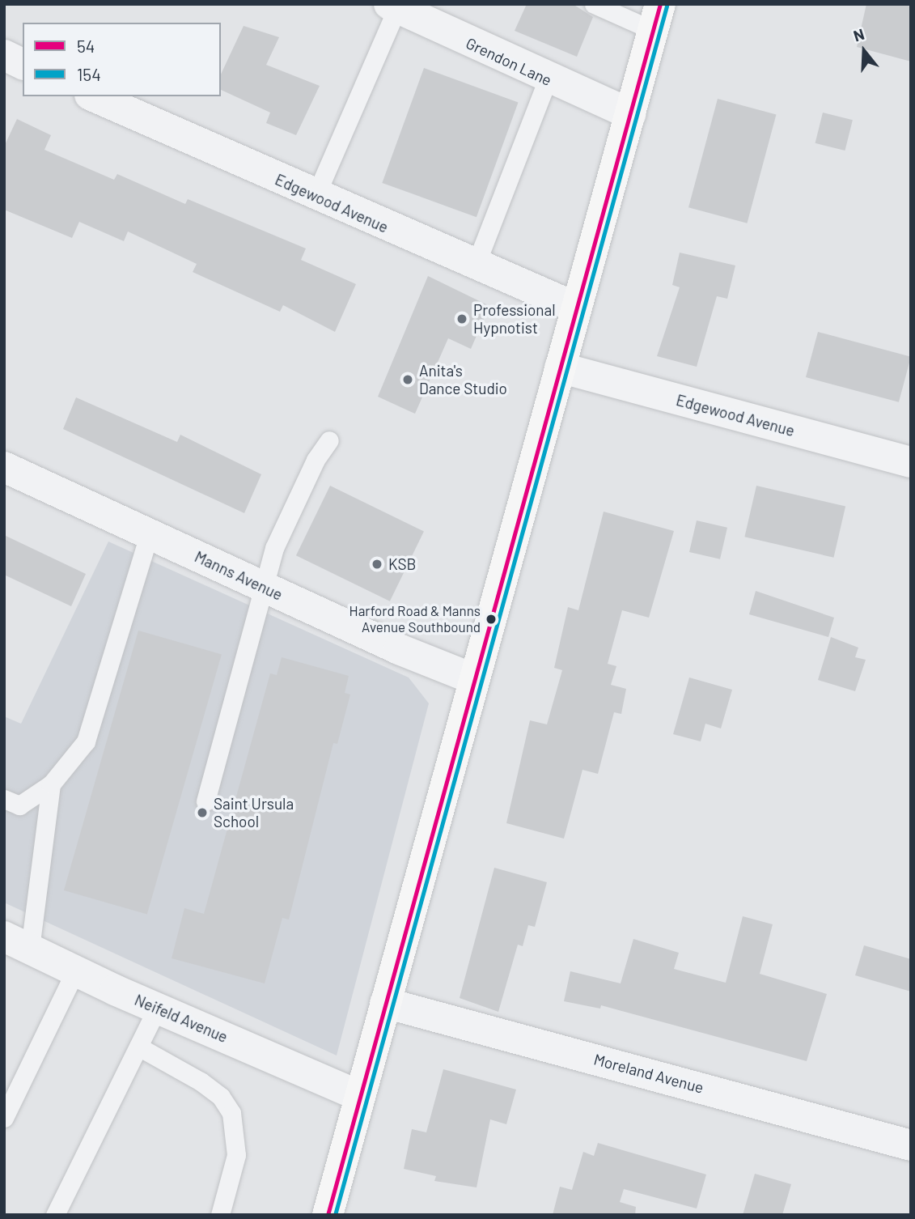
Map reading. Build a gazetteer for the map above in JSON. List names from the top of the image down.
{
  "streets": {
    "street": [
      "Grendon Lane",
      "Edgewood Avenue",
      "Manns Avenue",
      "Neifeld Avenue",
      "Moreland Avenue"
    ]
  },
  "places": [
    "Professional Hypnotist",
    "Anita's Dance Studio",
    "KSB",
    "Harford Road & Manns Avenue Southbound",
    "Saint Ursula School"
  ],
  "lines": ["transit line 54", "transit line 154"],
  "legend": ["54", "154"],
  "north": "top"
}
